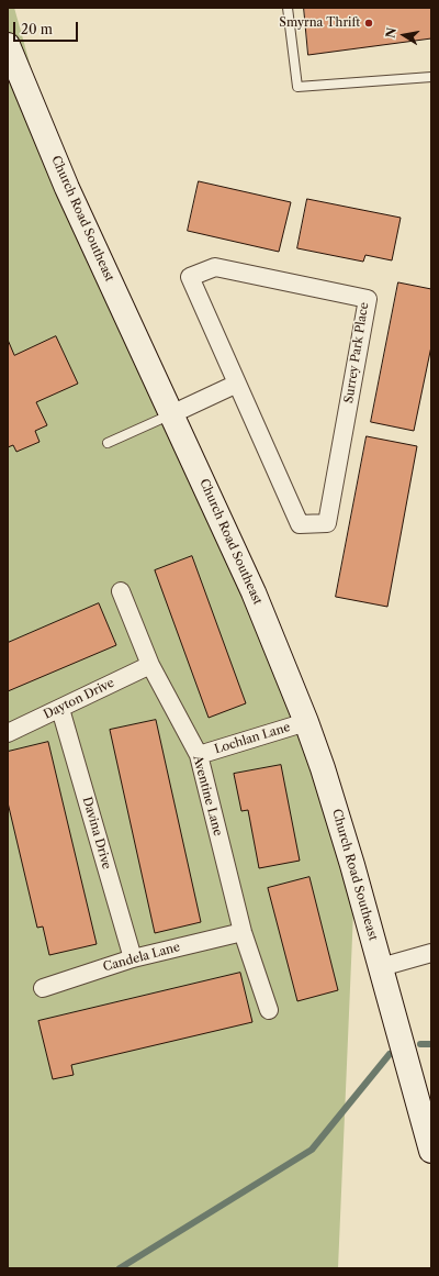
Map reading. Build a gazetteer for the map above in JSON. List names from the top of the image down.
{
  "streets": {
    "street": [
      "Church Road Southeast",
      "Surrey Park Place",
      "Dayton Drive",
      "Lochlan Lane",
      "Aventine Lane",
      "Davina Drive",
      "Candela Lane"
    ]
  },
  "crossings": [
    ["Church Road Southeast", "Lochlan Lane"],
    ["Dayton Drive", "Aventine Lane"],
    ["Dayton Drive", "Davina Drive"],
    ["Lochlan Lane", "Aventine Lane"],
    ["Aventine Lane", "Candela Lane"],
    ["Davina Drive", "Candela Lane"]
  ],
  "places": ["Smyrna Thrift"],
  "scale_bar": "20 m",
  "north": "left"
}
